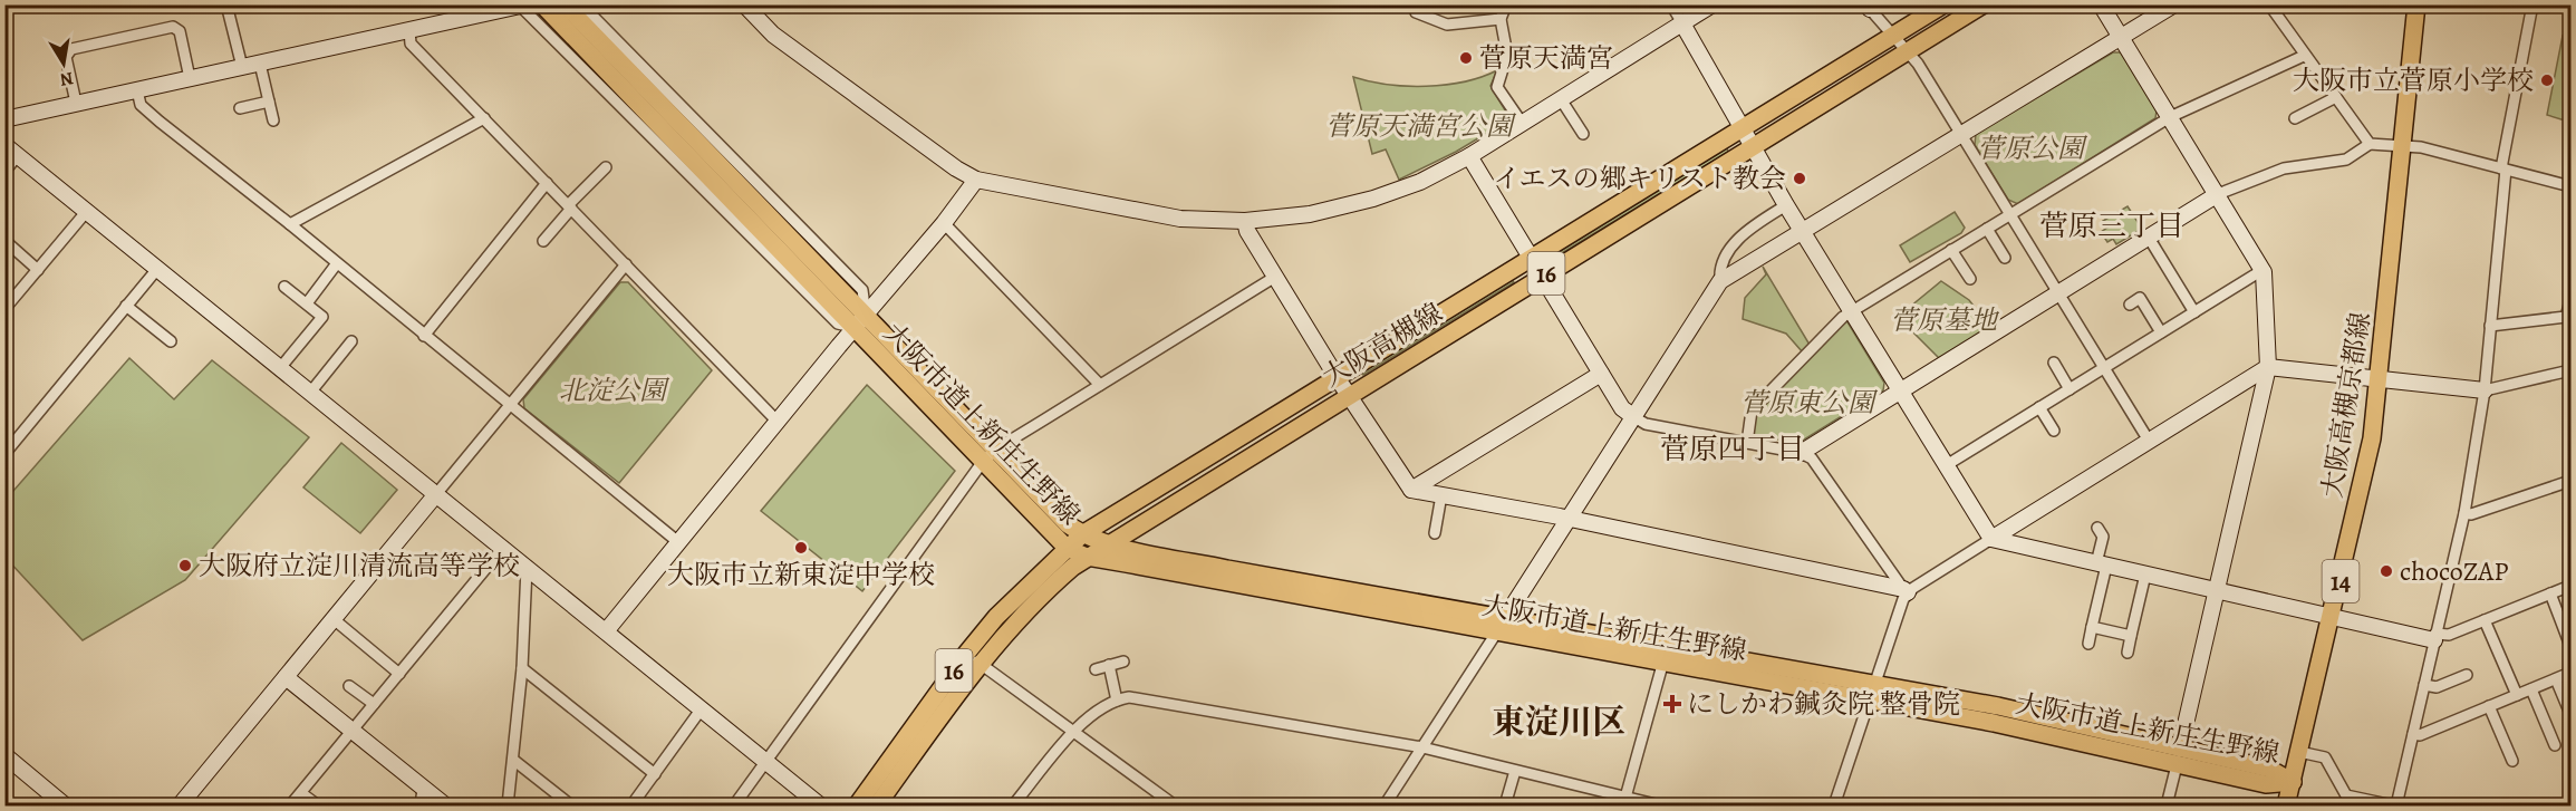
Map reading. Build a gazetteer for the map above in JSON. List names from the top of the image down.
{
  "streets": {
    "main road": [
      "16",
      "大阪高槻線",
      "大阪高槻京都線",
      "大阪市道上新庄生野線",
      "14"
    ]
  },
  "crossings": [
    ["大阪高槻線", "大阪市道上新庄生野線"],
    ["大阪高槻京都線", "大阪市道上新庄生野線"]
  ],
  "districts": ["菅原三丁目", "菅原四丁目", "東淀川区"],
  "parks": [
    "菅原天満宮公園",
    "菅原公園",
    "菅原墓地",
    "北淀公園",
    "菅原東公園"
  ],
  "places": {
    "other": [
      "菅原天満宮",
      "大阪市立菅原小学校",
      "イエスの郷キリスト教会",
      "大阪市立新東淀中学校",
      "大阪府立淀川清流高等学校",
      "chocoZAP"
    ],
    "health": ["にしかわ鍼灸院 整骨院"]
  },
  "north": "bottom"
}
